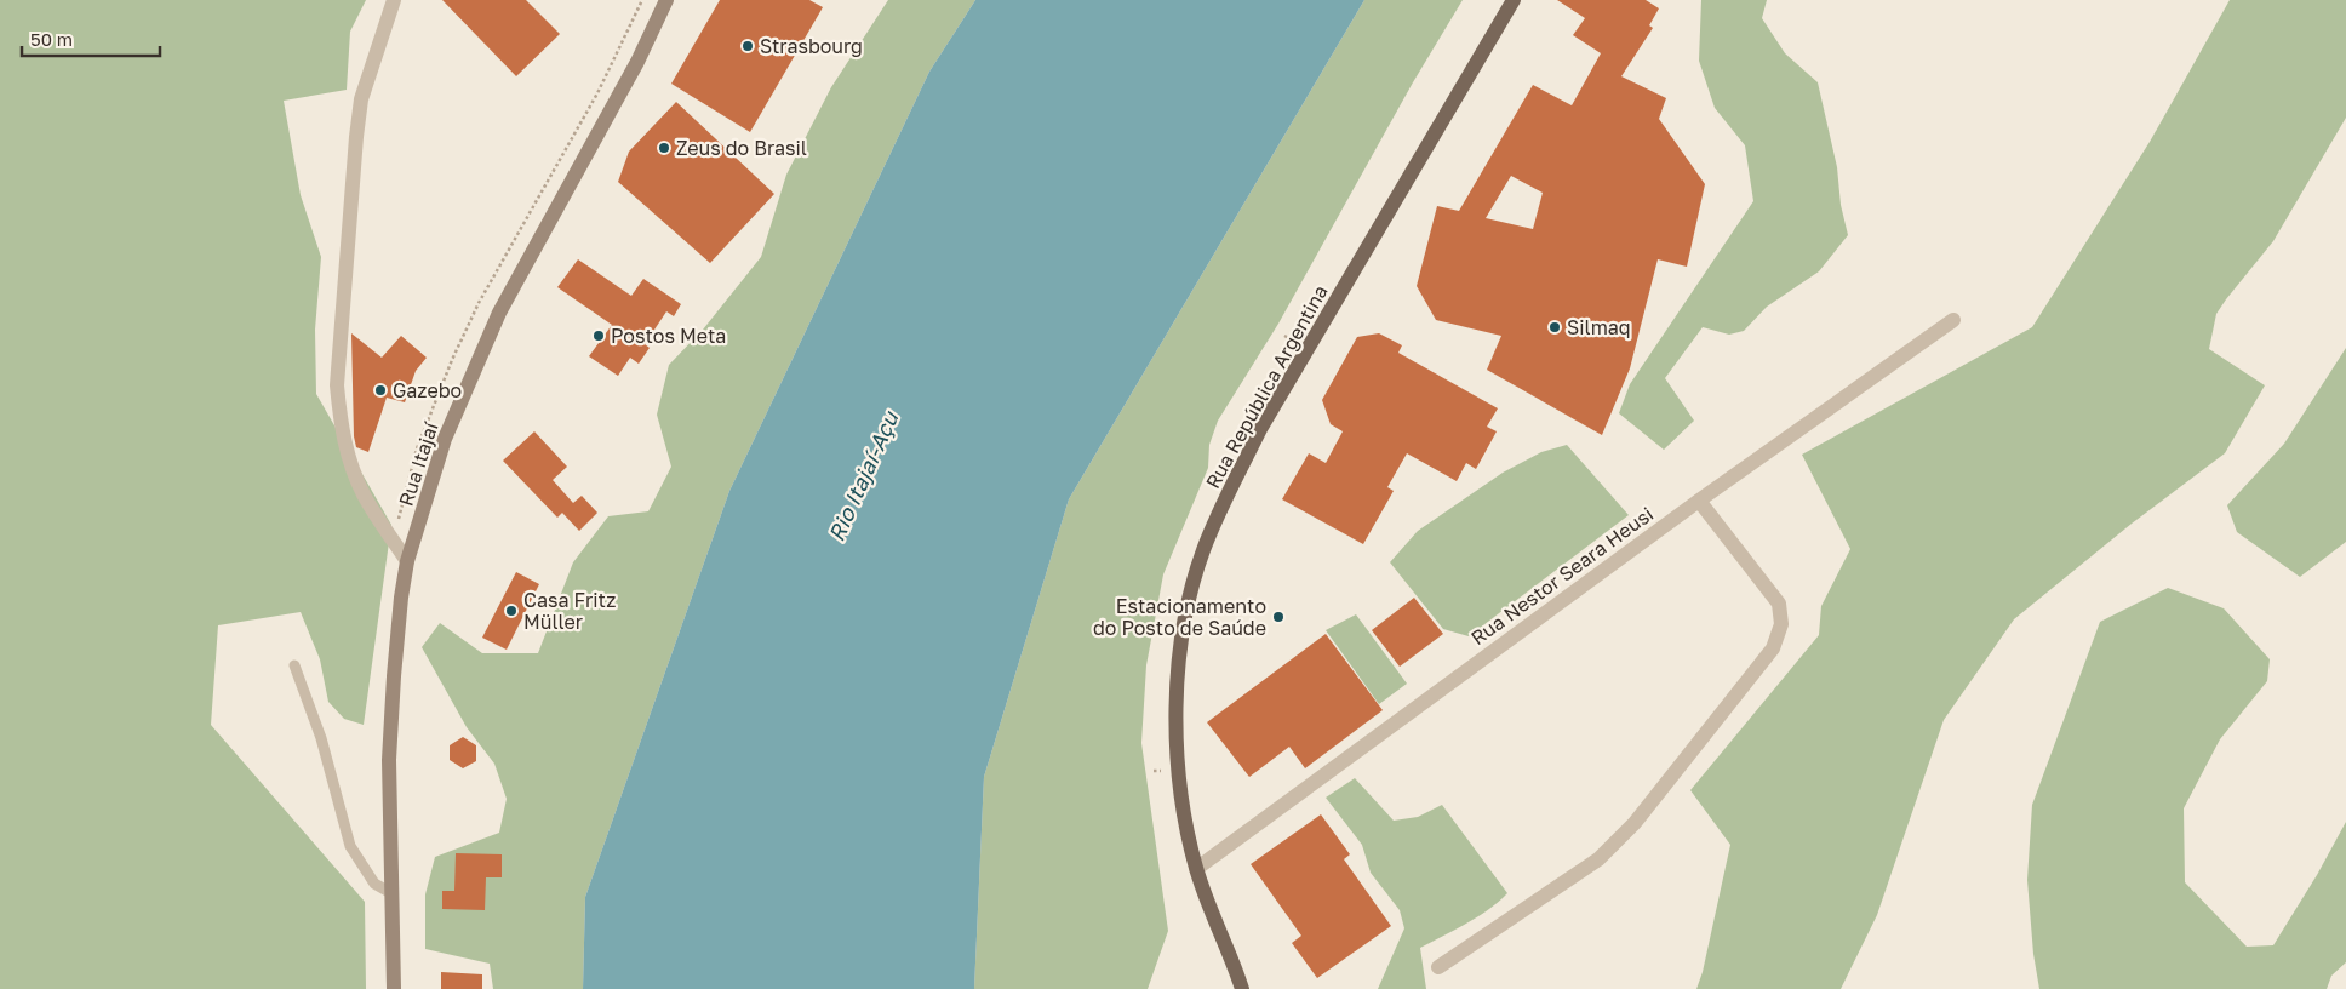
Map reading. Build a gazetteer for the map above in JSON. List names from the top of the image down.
{
  "streets": {
    "main road": ["Rua República Argentina", "Rua Itajaí"],
    "street": ["Rua Nestor Seara Heusi"]
  },
  "crossings": [
    ["Rua República Argentina", "Rua Nestor Seara Heusi"]
  ],
  "water": ["Rio Itajaí-Açu"],
  "places": [
    "Strasbourg",
    "Zeus do Brasil",
    "Silmaq",
    "Postos Meta",
    "Gazebo",
    "Casa Fritz Müller",
    "Estacionamento do Posto de Saúde"
  ],
  "scale_bar": "50 m"
}
